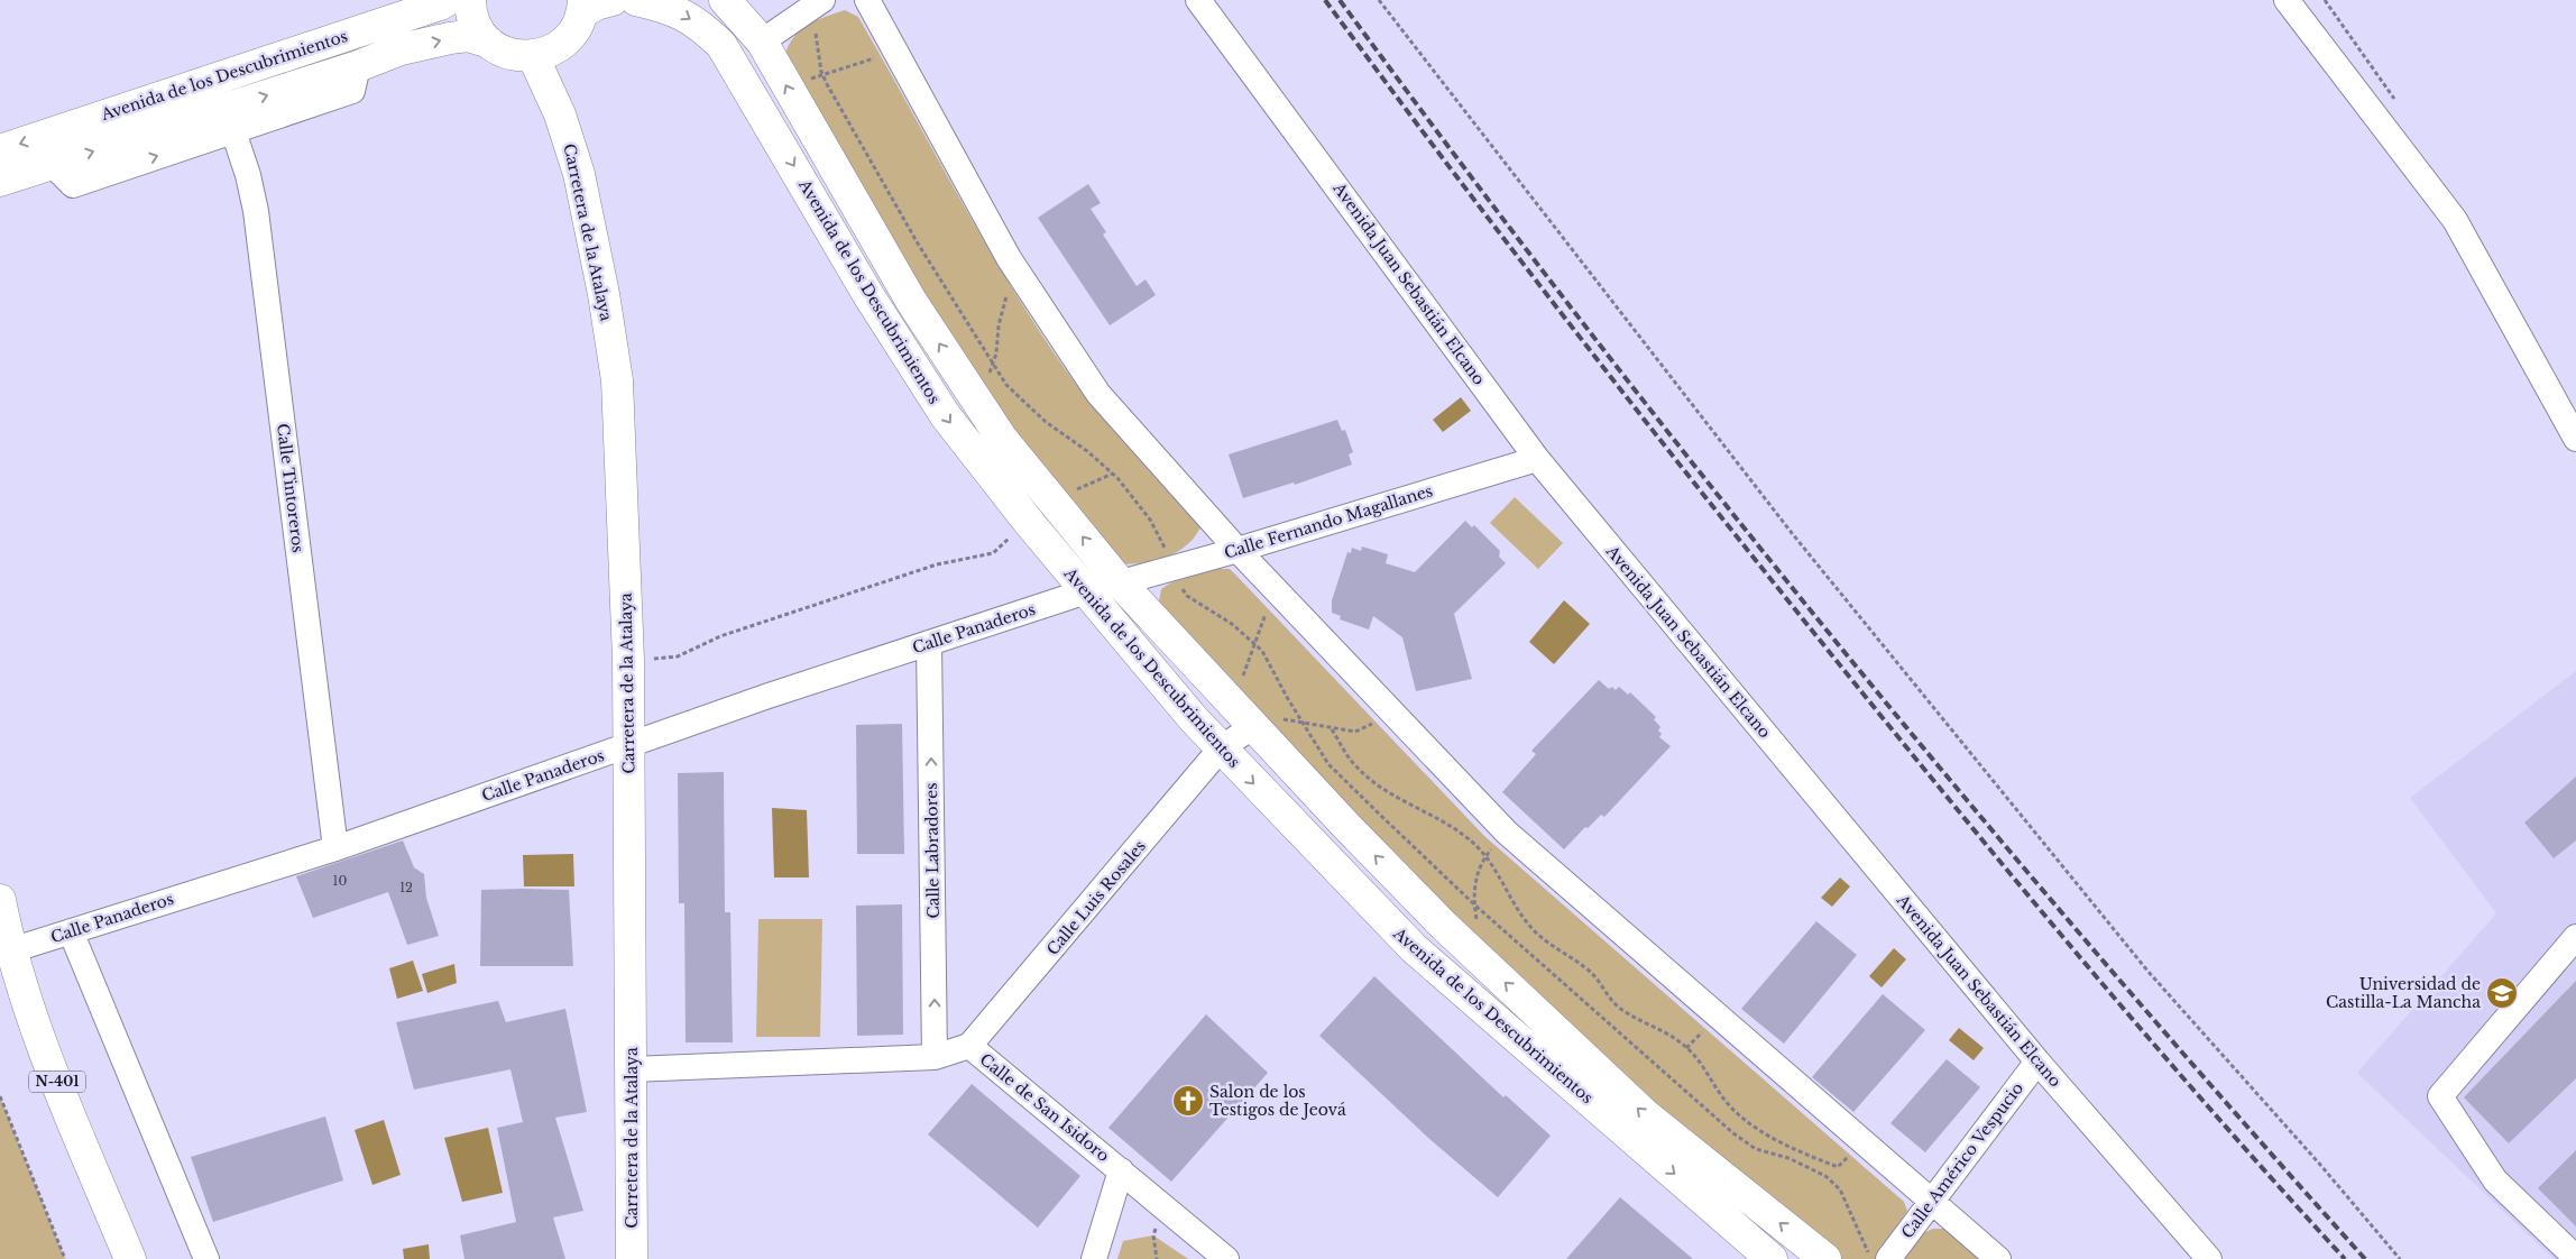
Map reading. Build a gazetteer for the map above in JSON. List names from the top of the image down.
{
  "streets": {
    "main road": ["Avenida de los Descubrimientos", "Carretera de la Atalaya", "N-401"],
    "street": [
      "Avenida Juan Sebastián Elcano",
      "Calle Tintoreros",
      "Calle Fernando Magallanes",
      "Calle Panaderos",
      "Calle Labradores",
      "Calle Luis Rosales",
      "Calle de San Isidoro",
      "Calle Américo Vespucio"
    ]
  },
  "crossings": [
    ["Avenida de los Descubrimientos", "Carretera de la Atalaya"],
    ["Avenida de los Descubrimientos", "Calle Fernando Magallanes"],
    ["Avenida de los Descubrimientos", "Calle Panaderos"],
    ["Avenida de los Descubrimientos", "Calle Luis Rosales"],
    ["Carretera de la Atalaya", "Calle Panaderos"],
    ["Carretera de la Atalaya", "Calle de San Isidoro"],
    ["Avenida Juan Sebastián Elcano", "Calle Fernando Magallanes"],
    ["Avenida Juan Sebastián Elcano", "Calle Américo Vespucio"],
    ["Calle Tintoreros", "Calle Panaderos"],
    ["Calle Fernando Magallanes", "Calle Panaderos"],
    ["Calle Panaderos", "Calle Labradores"],
    ["Calle Panaderos", "N-401"],
    ["Calle Labradores", "Calle de San Isidoro"],
    ["Calle Luis Rosales", "Calle de San Isidoro"]
  ],
  "one_way": ["Calle Labradores"],
  "places": {
    "school or university": ["Universidad de Castilla-La Mancha"],
    "church": ["Salon de los Testigos de Jeová"]
  },
  "house_numbers": ["10", "12"]
}
